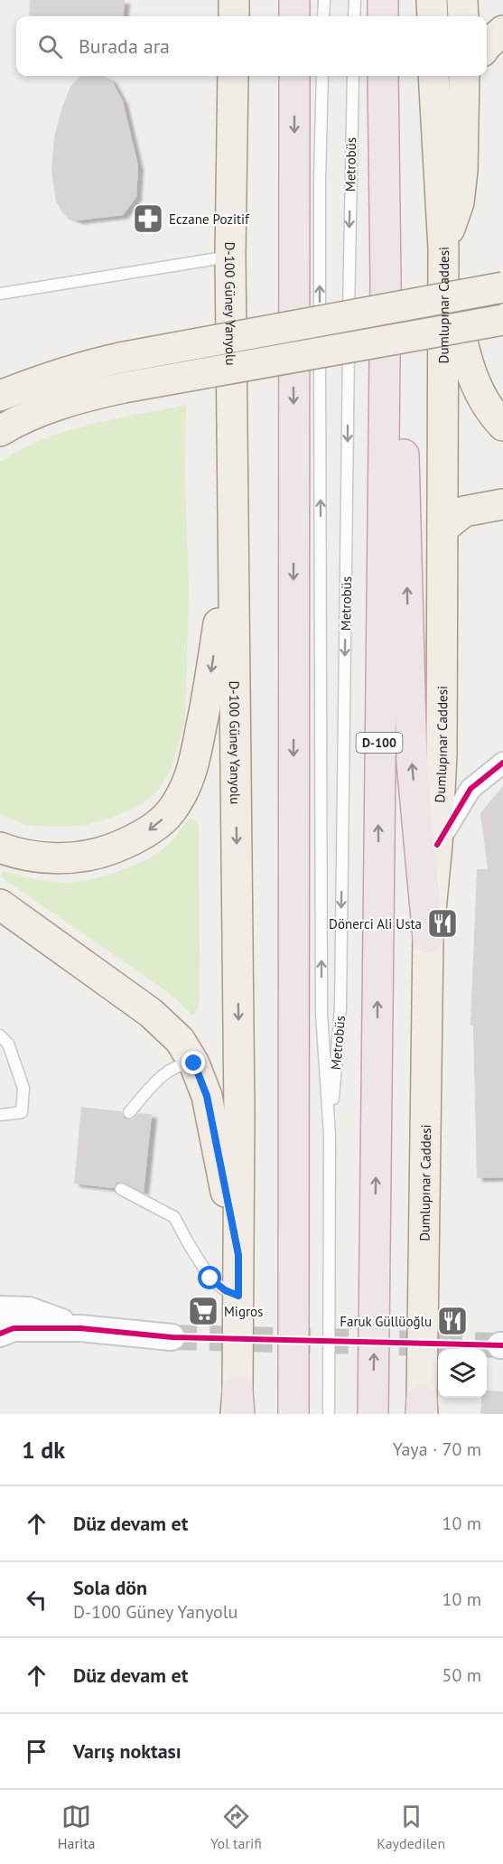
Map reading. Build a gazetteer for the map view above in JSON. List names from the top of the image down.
{
  "streets": {
    "highway": ["D-100"],
    "main road": ["D-100 Güney Yanyolu", "Dumlupınar Caddesi"],
    "lane": ["Metrobüs"]
  },
  "one_way": ["D-100 Güney Yanyolu"],
  "places": {
    "pharmacy": ["Eczane Pozitif"],
    "restaurant": ["Dönerci Ali Usta", "Faruk Güllüoğlu"],
    "supermarket": ["Migros"]
  },
  "page": {
    "search": "Burada ara",
    "heading": ["1 dk", "Yaya · 70 m"],
    "list": [
      ["Düz devam et", "10 m"],
      ["Sola dön", "D-100 Güney Yanyolu", "10 m"],
      ["Düz devam et", "50 m"],
      "Varış noktası"
    ],
    "nav": ["Harita", "Yol tarifi", "Kaydedilen"]
  }
}
